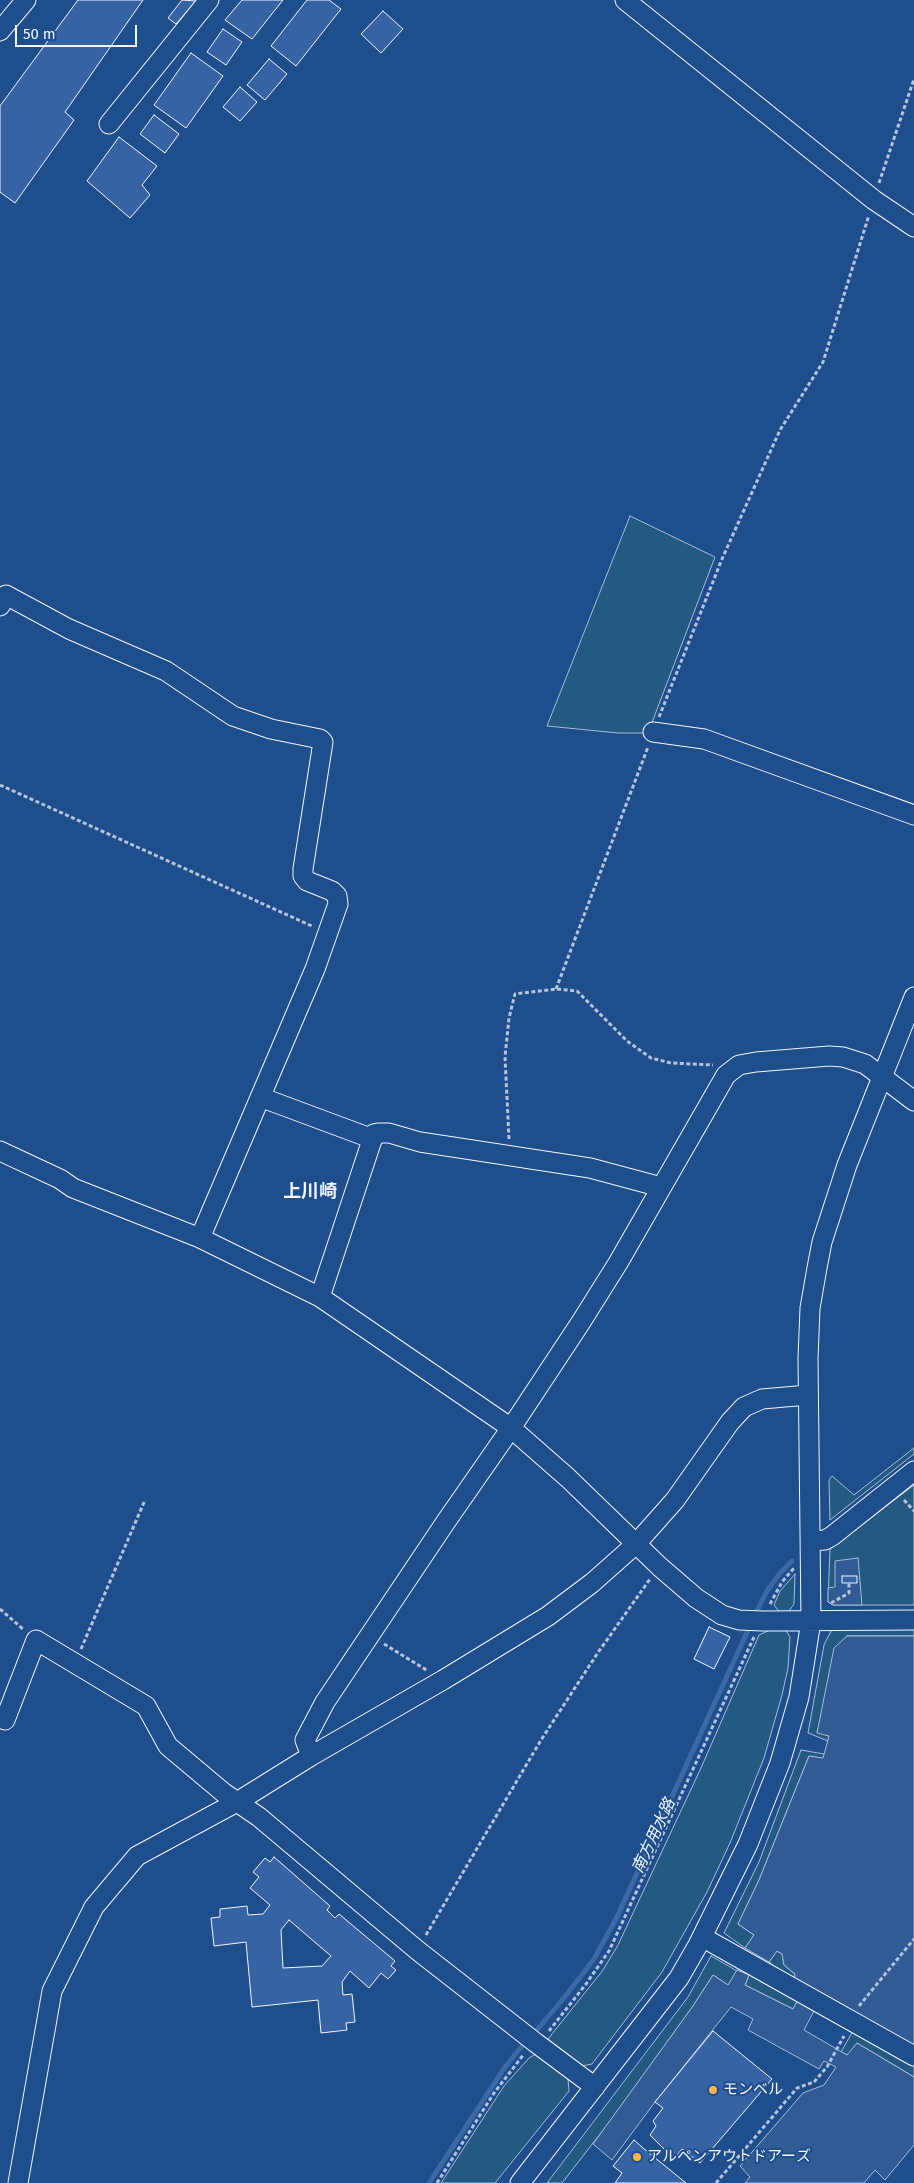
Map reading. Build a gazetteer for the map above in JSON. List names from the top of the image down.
{
  "districts": ["上川崎"],
  "water": ["南方用水路"],
  "places": ["モンベル", "アルペンアウトドアーズ"],
  "scale_bar": "50 m"
}
